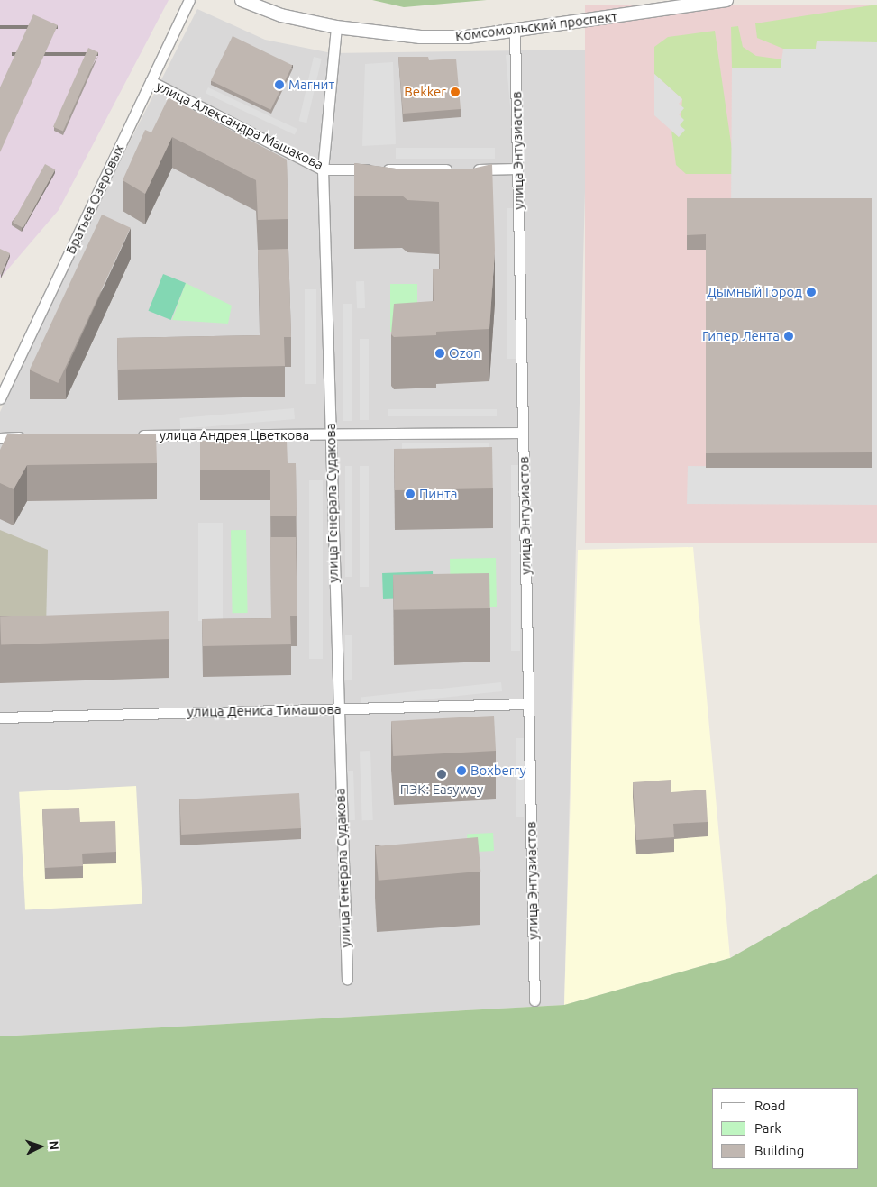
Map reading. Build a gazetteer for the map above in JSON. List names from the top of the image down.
{
  "streets": {
    "street": [
      "Комсомольский проспект",
      "улица Александра Машакова",
      "улица Энтузиастов",
      "Братьев Озеровых",
      "улица Андрея Цветкова",
      "улица Генерала Судакова",
      "улица Дениса Тимашова"
    ]
  },
  "crossings": [
    ["Комсомольский проспект", "улица Энтузиастов"],
    ["Комсомольский проспект", "улица Генерала Судакова"],
    ["улица Александра Машакова", "улица Энтузиастов"],
    ["улица Александра Машакова", "Братьев Озеровых"],
    ["улица Александра Машакова", "улица Генерала Судакова"],
    ["улица Энтузиастов", "улица Андрея Цветкова"],
    ["улица Энтузиастов", "улица Дениса Тимашова"],
    ["улица Андрея Цветкова", "улица Генерала Судакова"],
    ["улица Генерала Судакова", "улица Дениса Тимашова"]
  ],
  "places": [
    "Магнит",
    "Bekker",
    "Дымный Город",
    "Гипер Лента",
    "Ozon",
    "Пинта",
    "Boxberry",
    "ПЭК: Easyway"
  ],
  "legend": ["Road", "Park", "Building"],
  "north": "right"
}
